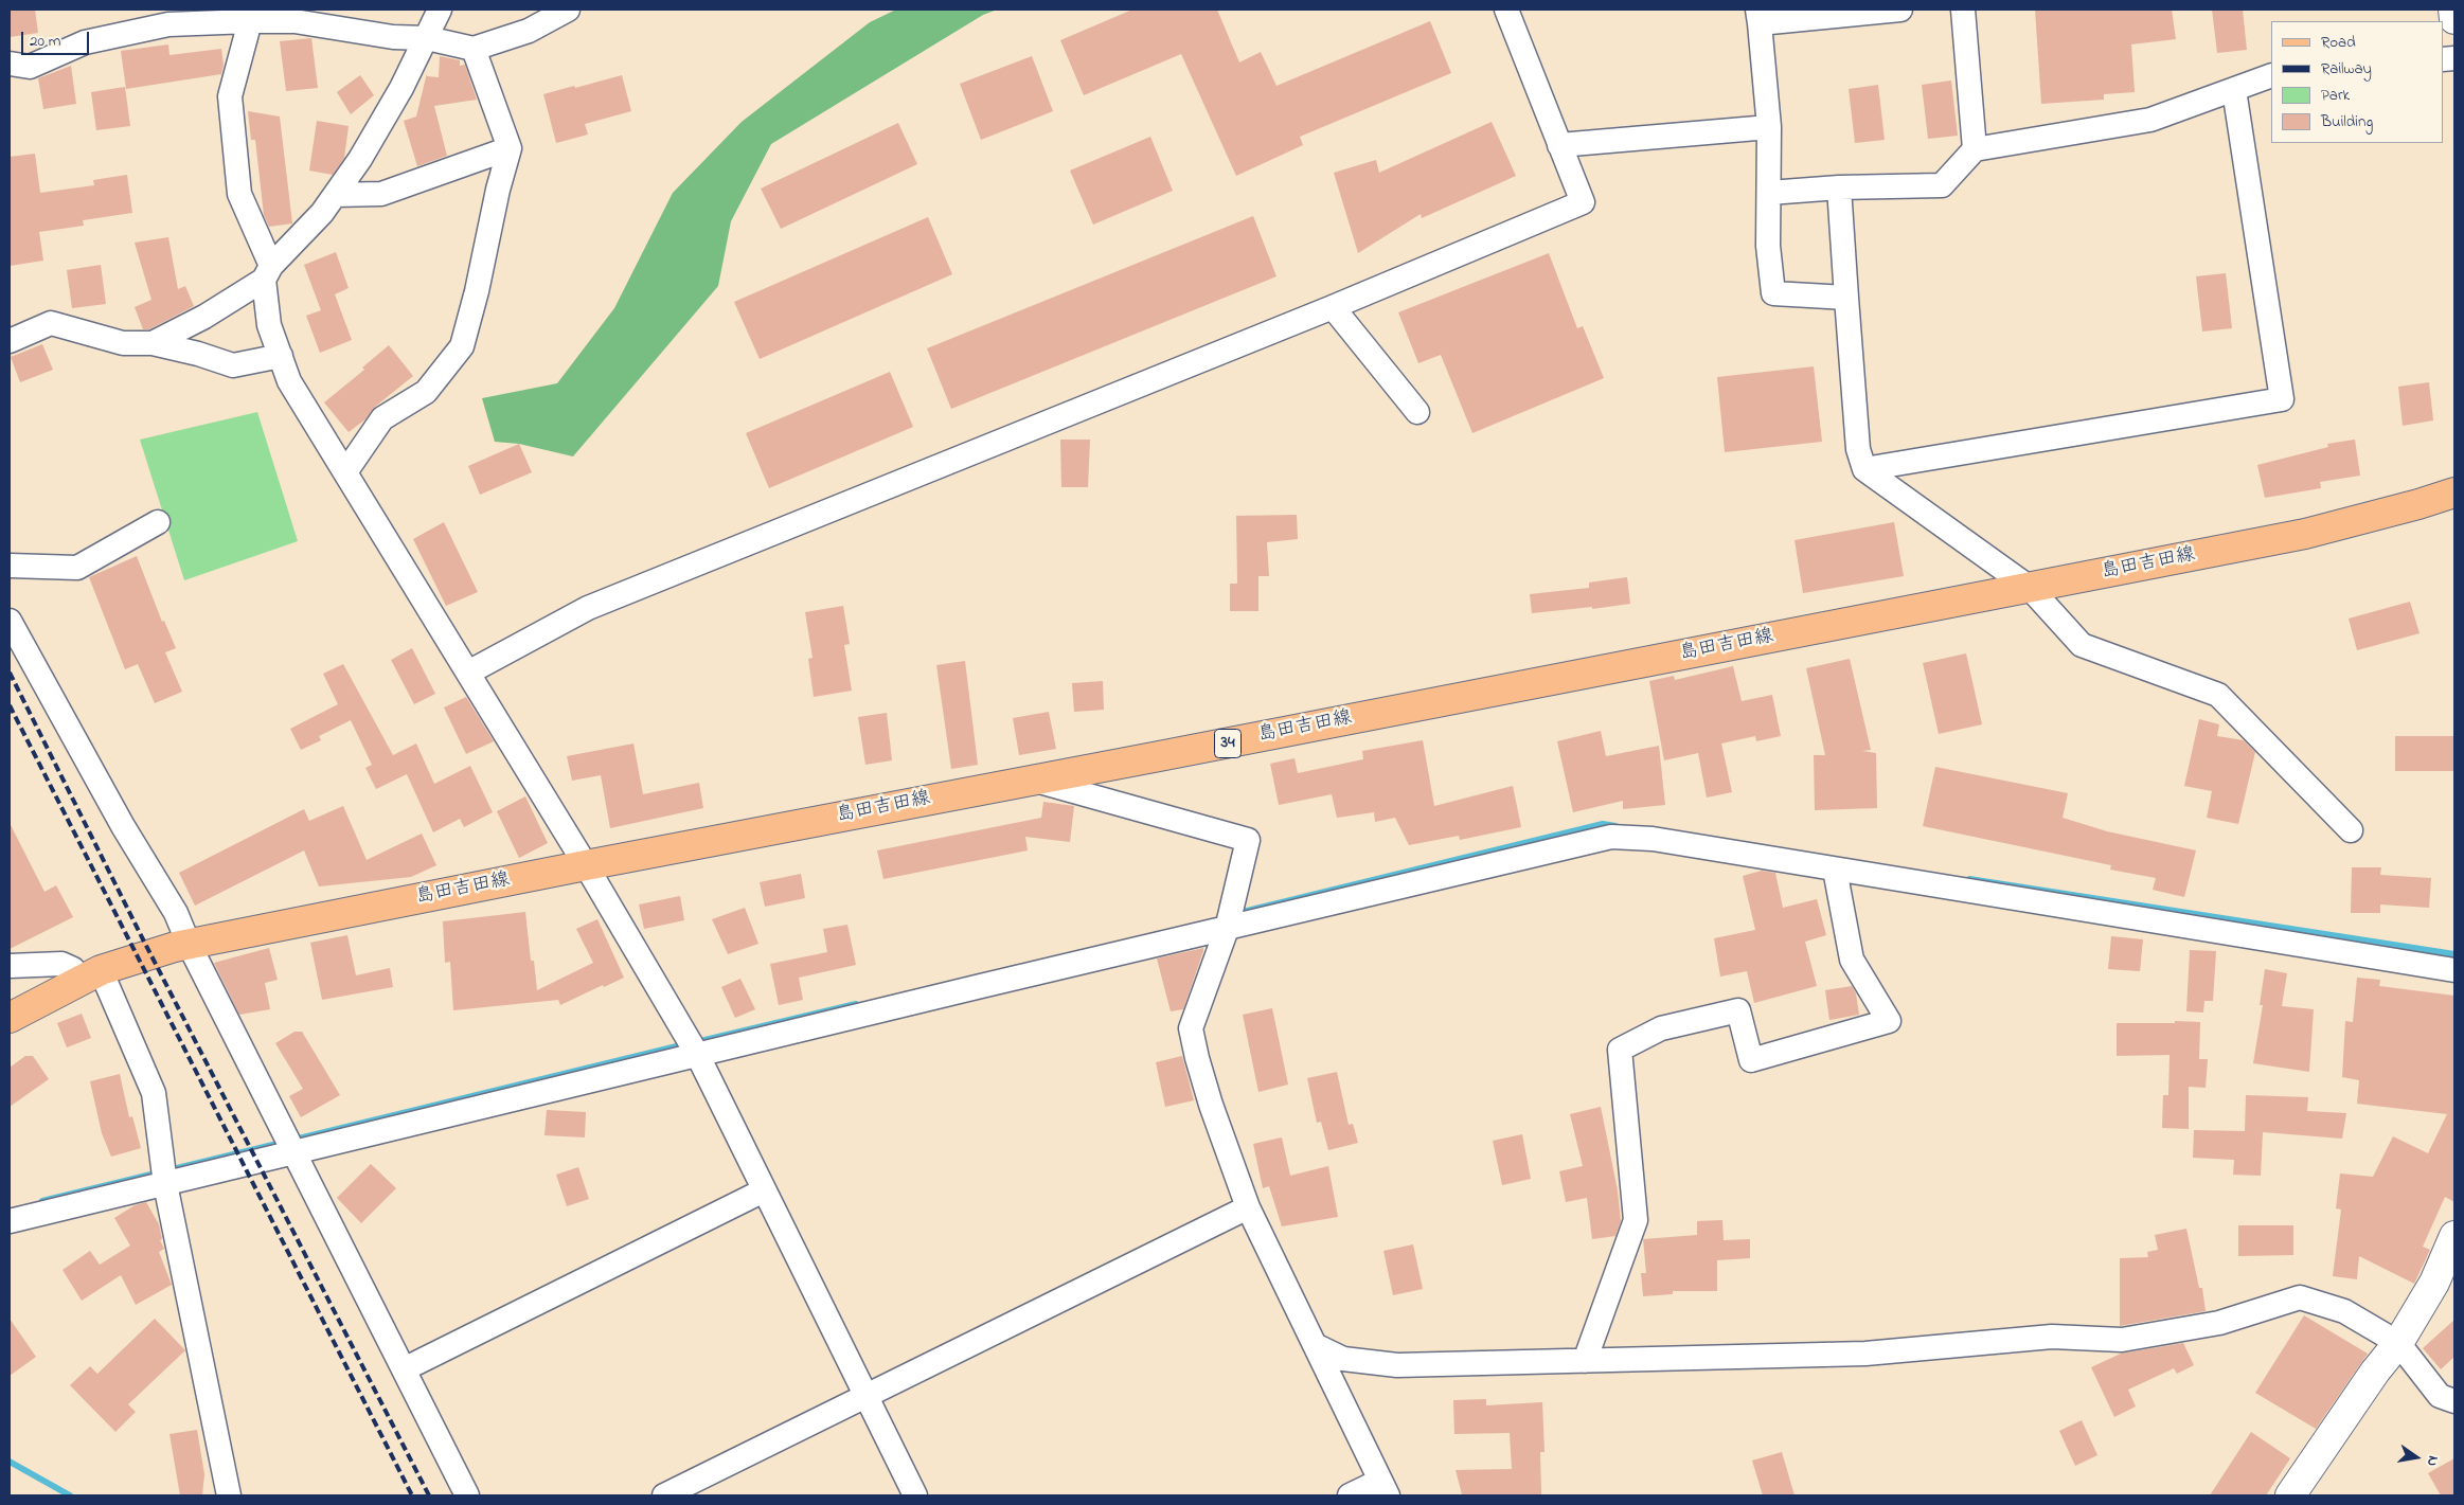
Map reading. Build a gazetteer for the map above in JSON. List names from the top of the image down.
{
  "streets": {
    "main road": ["島田吉田線", "34"]
  },
  "legend": [
    "Road",
    "Railway",
    "Park",
    "Building"
  ],
  "scale_bar": "20 m",
  "north": "right"
}
